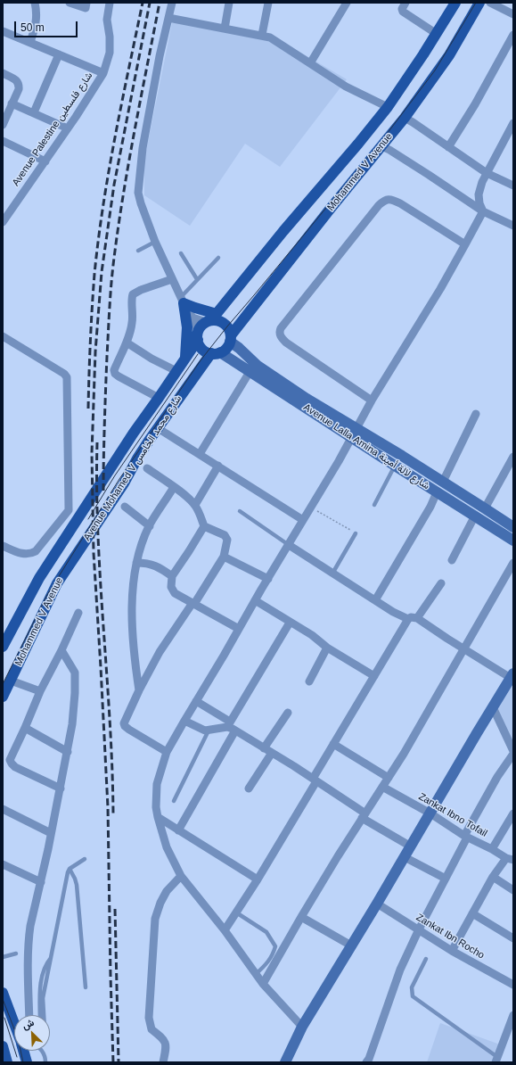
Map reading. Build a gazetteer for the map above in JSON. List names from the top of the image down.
{
  "streets": {
    "main road": ["Mohammed V Avenue", "Avenue Mohamed V شارع محمد الخامس"],
    "street": [
      "Avenue Palestine شارع فلسطين",
      "Avenue Lalla Amina شارع لالة أمينة",
      "Zankat Ibno Tofail",
      "Zankat Ibn Rocho"
    ]
  },
  "crossings": [
    ["Mohammed V Avenue", "Avenue Lalla Amina شارع لالة أمينة"],
    ["Mohammed V Avenue", "Avenue Mohamed V شارع محمد الخامس"],
    ["Avenue Lalla Amina شارع لالة أمينة", "Avenue Mohamed V شارع محمد الخامس"]
  ],
  "scale_bar": "50 m",
  "north": "top left"
}
